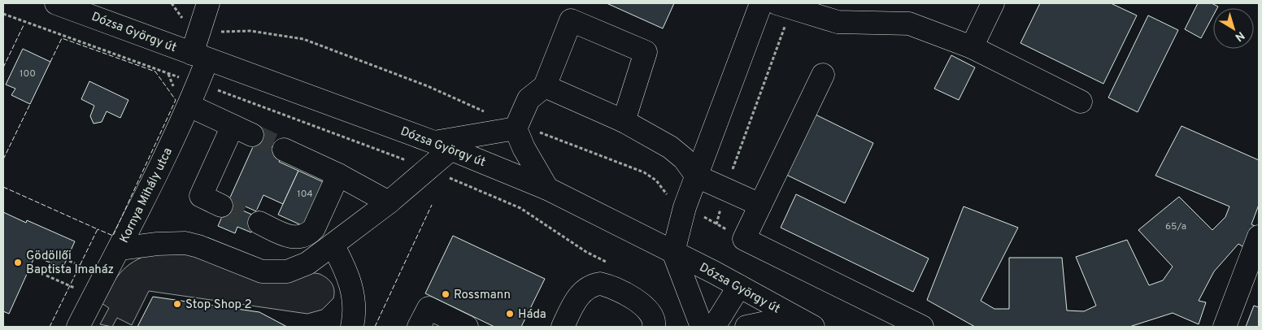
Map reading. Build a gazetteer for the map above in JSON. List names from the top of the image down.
{
  "streets": {
    "street": ["Dózsa György út", "Kornya Mihály utca"]
  },
  "crossings": [
    ["Dózsa György út", "Kornya Mihály utca"]
  ],
  "places": [
    "Gödöllői Baptista Imaház",
    "Rossmann",
    "Stop Shop 2",
    "Háda"
  ],
  "house_numbers": ["100", "104", "65/a"],
  "north": "bottom right"
}
